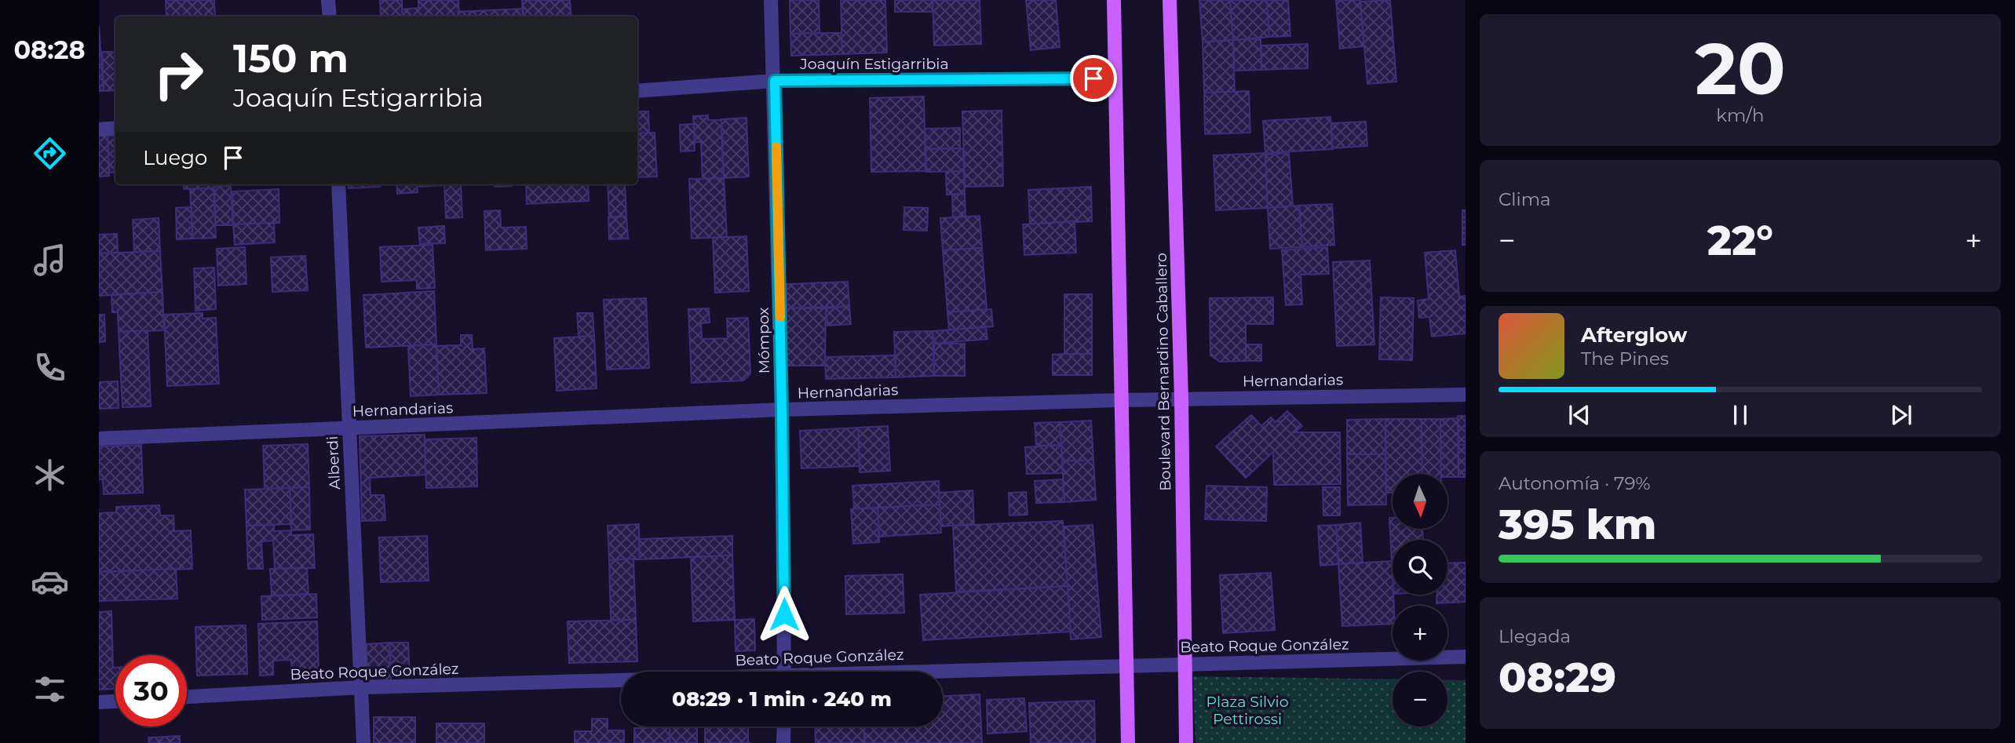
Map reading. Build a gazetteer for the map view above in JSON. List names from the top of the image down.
{
  "streets": {
    "main road": ["Boulevard Bernardino Caballero"],
    "street": [
      "Joaquín Estigarribia",
      "Mómpox",
      "Hernandarias",
      "Alberdi",
      "Beato Roque González"
    ]
  },
  "crossings": [
    ["Joaquín Estigarribia", "Mómpox"],
    ["Mómpox", "Hernandarias"],
    ["Boulevard Bernardino Caballero", "Hernandarias"],
    ["Boulevard Bernardino Caballero", "Beato Roque González"],
    ["Hernandarias", "Alberdi"],
    ["Alberdi", "Beato Roque González"]
  ],
  "parks": ["Plaza Silvio Pettirossi"],
  "north": "bottom",
  "page": {
    "tabs": "08:28",
    "tile": [
      ["20", "km/h"],
      "Clima",
      ["Autonomía · 79%", "395 km"],
      ["Llegada", "08:29"]
    ],
    "turn": ["150 m", "Joaquín Estigarribia"],
    "then": "Luego",
    "heat": ["−", "22°", "+"],
    "song": ["Afterglow", "The Pines"],
    "map_buttons": ["+", "−"],
    "limit": "30",
    "trip": "08:29 · 1 min · 240 m"
  }
}
